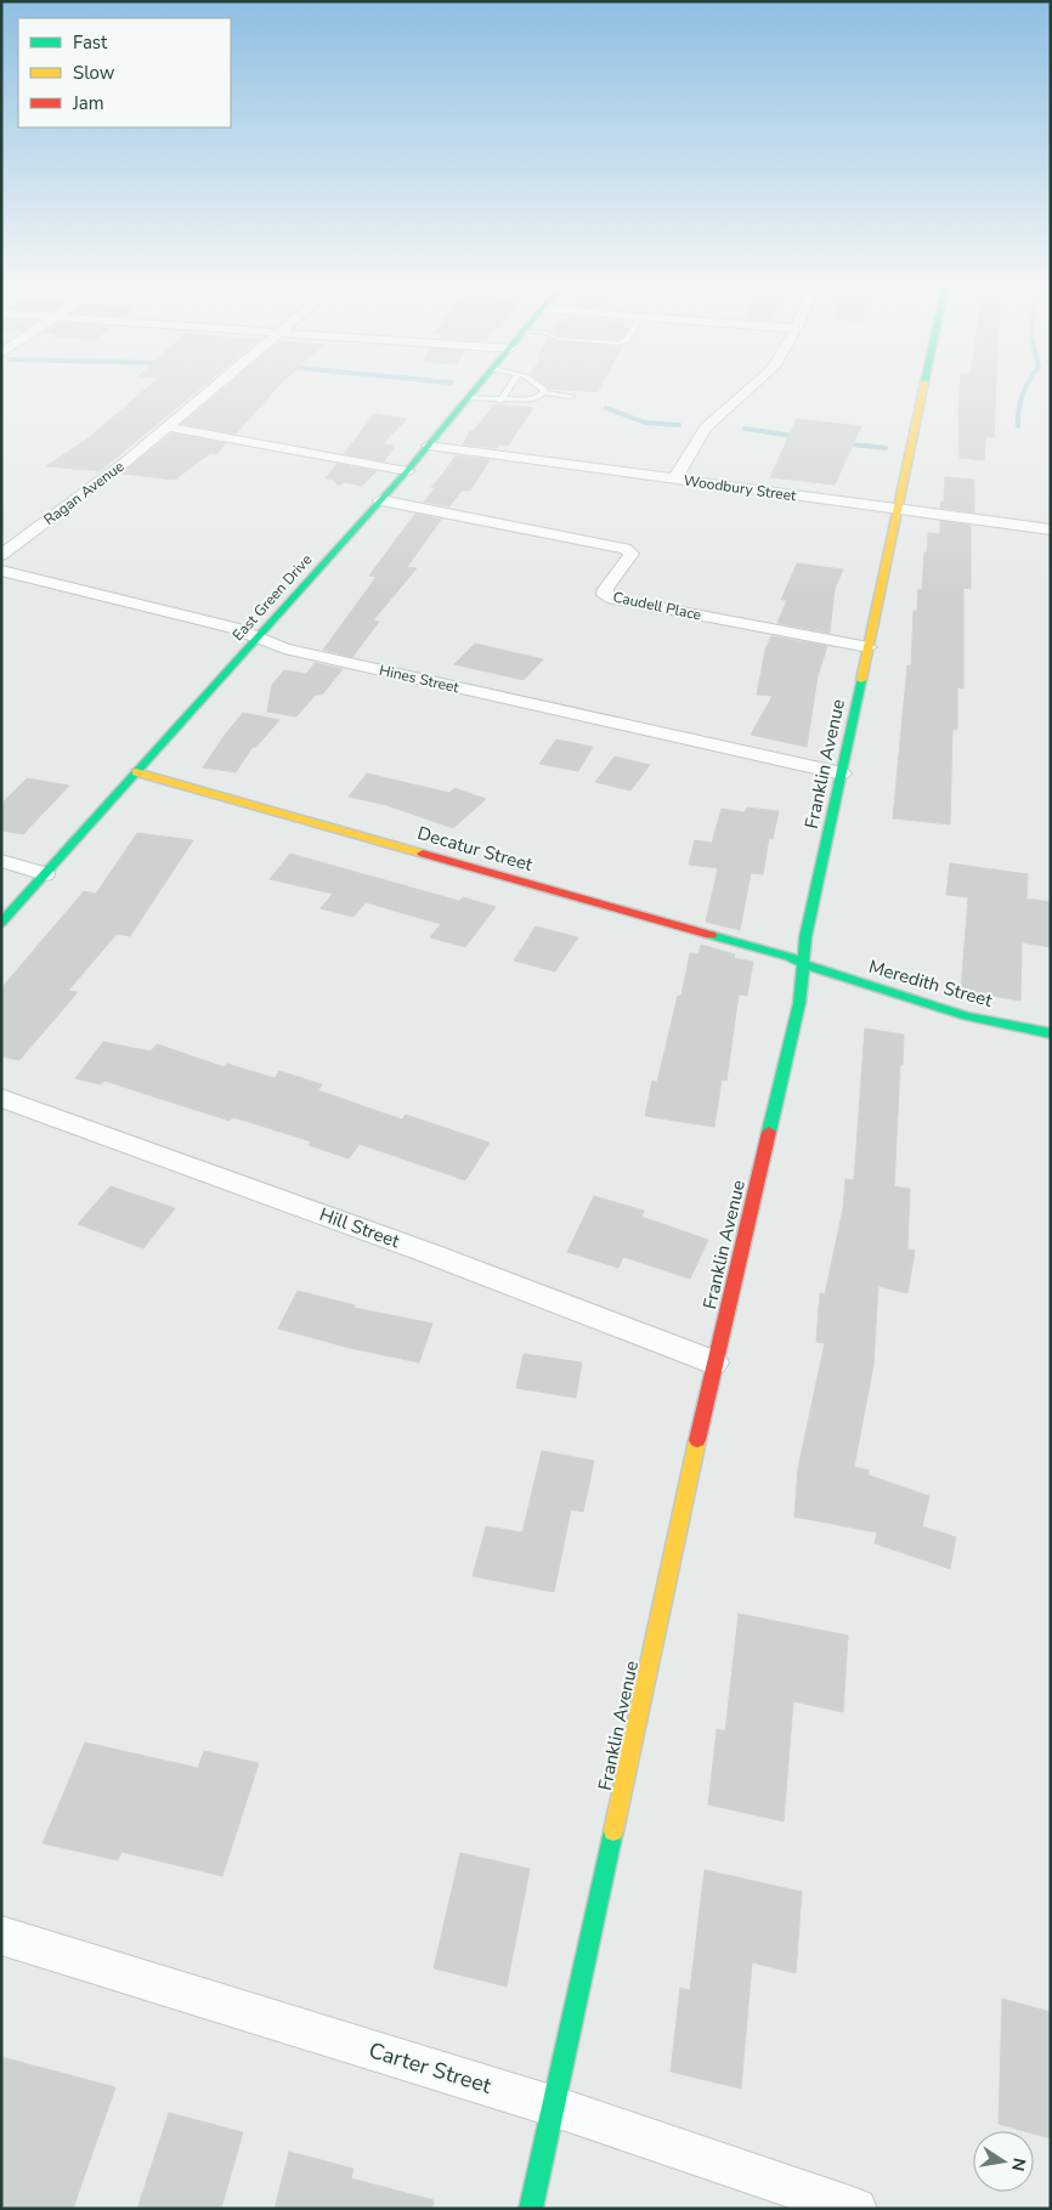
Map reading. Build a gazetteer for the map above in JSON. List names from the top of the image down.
{
  "streets": {
    "street": [
      "Woodbury Street",
      "Ragan Avenue",
      "East Green Drive",
      "Caudell Place",
      "Hines Street",
      "Franklin Avenue",
      "Decatur Street",
      "Meredith Street",
      "Hill Street",
      "Carter Street"
    ]
  },
  "crossings": [
    ["Woodbury Street", "East Green Drive"],
    ["Woodbury Street", "Franklin Avenue"],
    ["East Green Drive", "Caudell Place"],
    ["East Green Drive", "Hines Street"],
    ["East Green Drive", "Decatur Street"],
    ["Caudell Place", "Franklin Avenue"],
    ["Hines Street", "Franklin Avenue"],
    ["Franklin Avenue", "Decatur Street"],
    ["Franklin Avenue", "Meredith Street"],
    ["Franklin Avenue", "Hill Street"],
    ["Franklin Avenue", "Carter Street"],
    ["Decatur Street", "Meredith Street"]
  ],
  "legend": ["Fast", "Slow", "Jam"],
  "north": "right"
}
